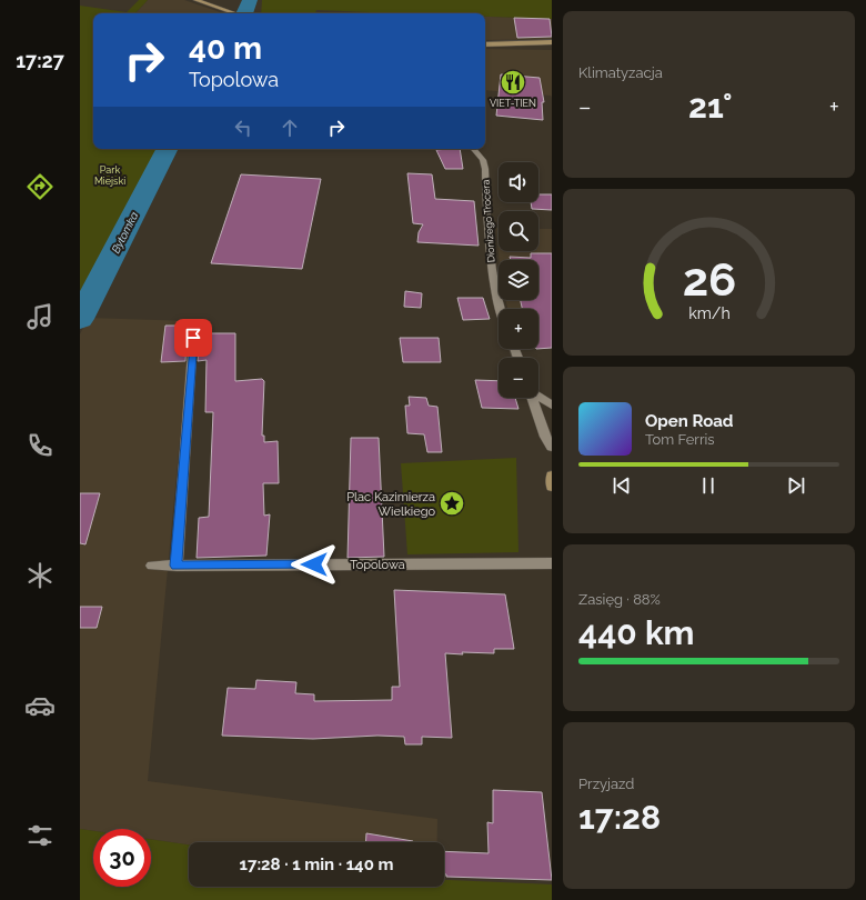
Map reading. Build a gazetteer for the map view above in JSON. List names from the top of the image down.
{
  "streets": {
    "street": ["Dionizego Trocera", "Topolowa"]
  },
  "water": ["Bytomka"],
  "parks": ["Park Miejski"],
  "places": {
    "restaurant": ["VIET-TIEN"],
    "place": ["Plac Kazimierza Wielkiego"]
  },
  "page": {
    "tabs": "17:27",
    "tile": [
      "Klimatyzacja",
      ["Zasięg · 88%", "440 km"],
      ["Przyjazd", "17:28"]
    ],
    "turn": ["40 m", "Topolowa"],
    "heat": ["−", "21°", "+"],
    "map_buttons": ["+", "−"],
    "song": ["Open Road", "Tom Ferris"],
    "limit": "30",
    "trip": "17:28 · 1 min · 140 m",
    "gauge": ["26", "km/h"]
  }
}
